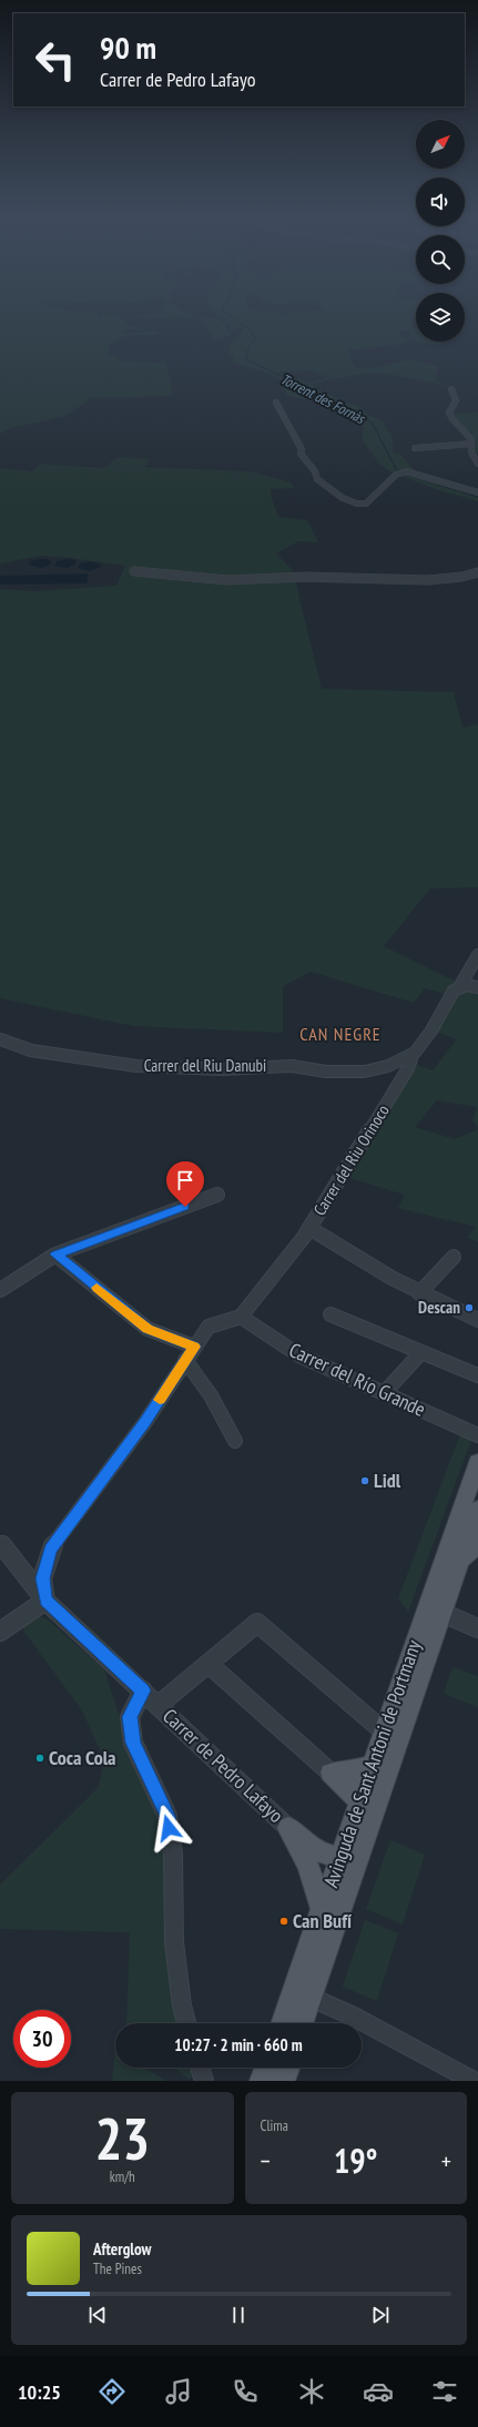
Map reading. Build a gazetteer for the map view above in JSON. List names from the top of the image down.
{
  "streets": {
    "main road": ["Avinguda de Sant Antoni de Portmany"],
    "street": [
      "Carrer del Riu Danubi",
      "Carrer del Riu Orinoco",
      "Carrer del Río Grande",
      "Carrer de Pedro Lafayo"
    ]
  },
  "crossings": [
    ["Carrer del Riu Danubi", "Carrer del Riu Orinoco"],
    ["Carrer del Riu Orinoco", "Carrer del Río Grande"]
  ],
  "districts": ["CAN NEGRE"],
  "water": ["Torrent des Fornàs"],
  "places": [
    "Descan",
    "Lidl",
    "Coca Cola",
    "Can Bufí"
  ],
  "north": "top right",
  "page": {
    "turn": ["90 m", "Carrer de Pedro Lafayo"],
    "limit": "30",
    "trip": "10:27 · 2 min · 660 m",
    "tile": [
      ["23", "km/h"],
      "Clima"
    ],
    "heat": ["−", "19°", "+"],
    "song": ["Afterglow", "The Pines"],
    "tabs": "10:25"
  }
}
